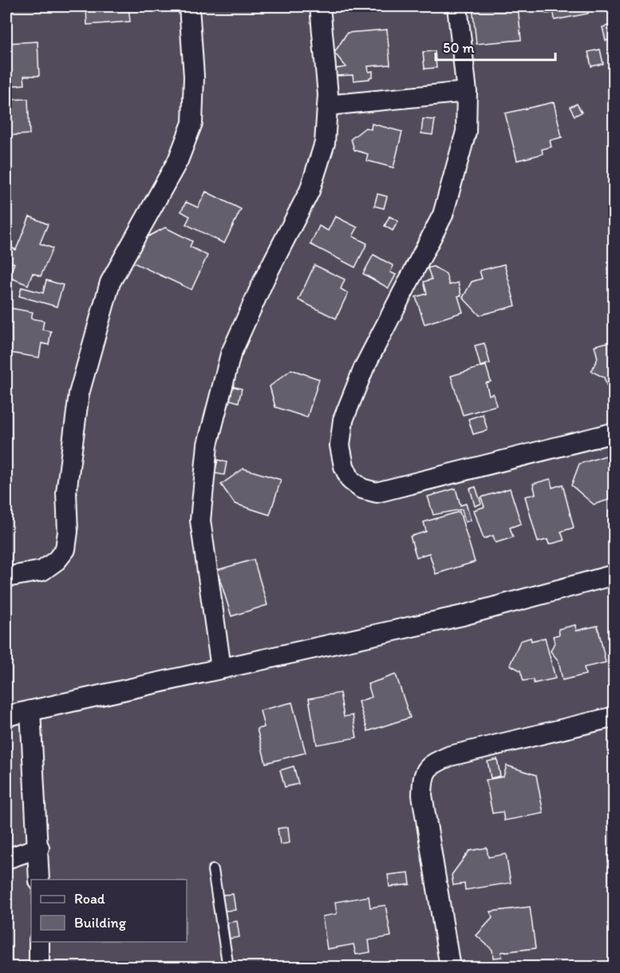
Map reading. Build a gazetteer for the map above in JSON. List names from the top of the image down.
{
  "legend": ["Road", "Building"],
  "scale_bar": "50 m"
}
